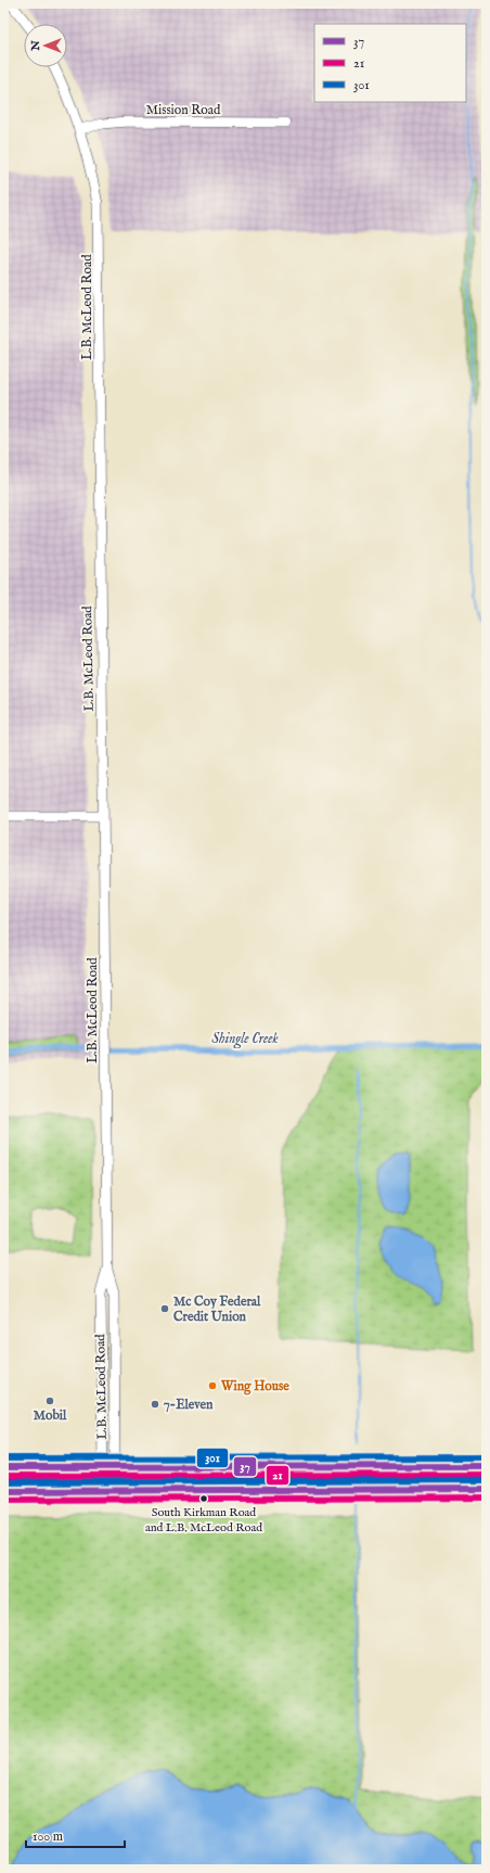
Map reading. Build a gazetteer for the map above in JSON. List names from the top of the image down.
{
  "streets": {
    "street": ["Mission Road", "L.B. McLeod Road"]
  },
  "crossings": [
    ["Mission Road", "L.B. McLeod Road"]
  ],
  "water": ["Shingle Creek"],
  "places": [
    "Mc Coy Federal Credit Union",
    "Wing House",
    "Mobil",
    "7-Eleven",
    "South Kirkman Road and L.B. McLeod Road"
  ],
  "lines": ["transit line 301", "transit line 37", "transit line 21"],
  "legend": ["37", "21", "301"],
  "scale_bar": "100 m",
  "north": "left"
}
